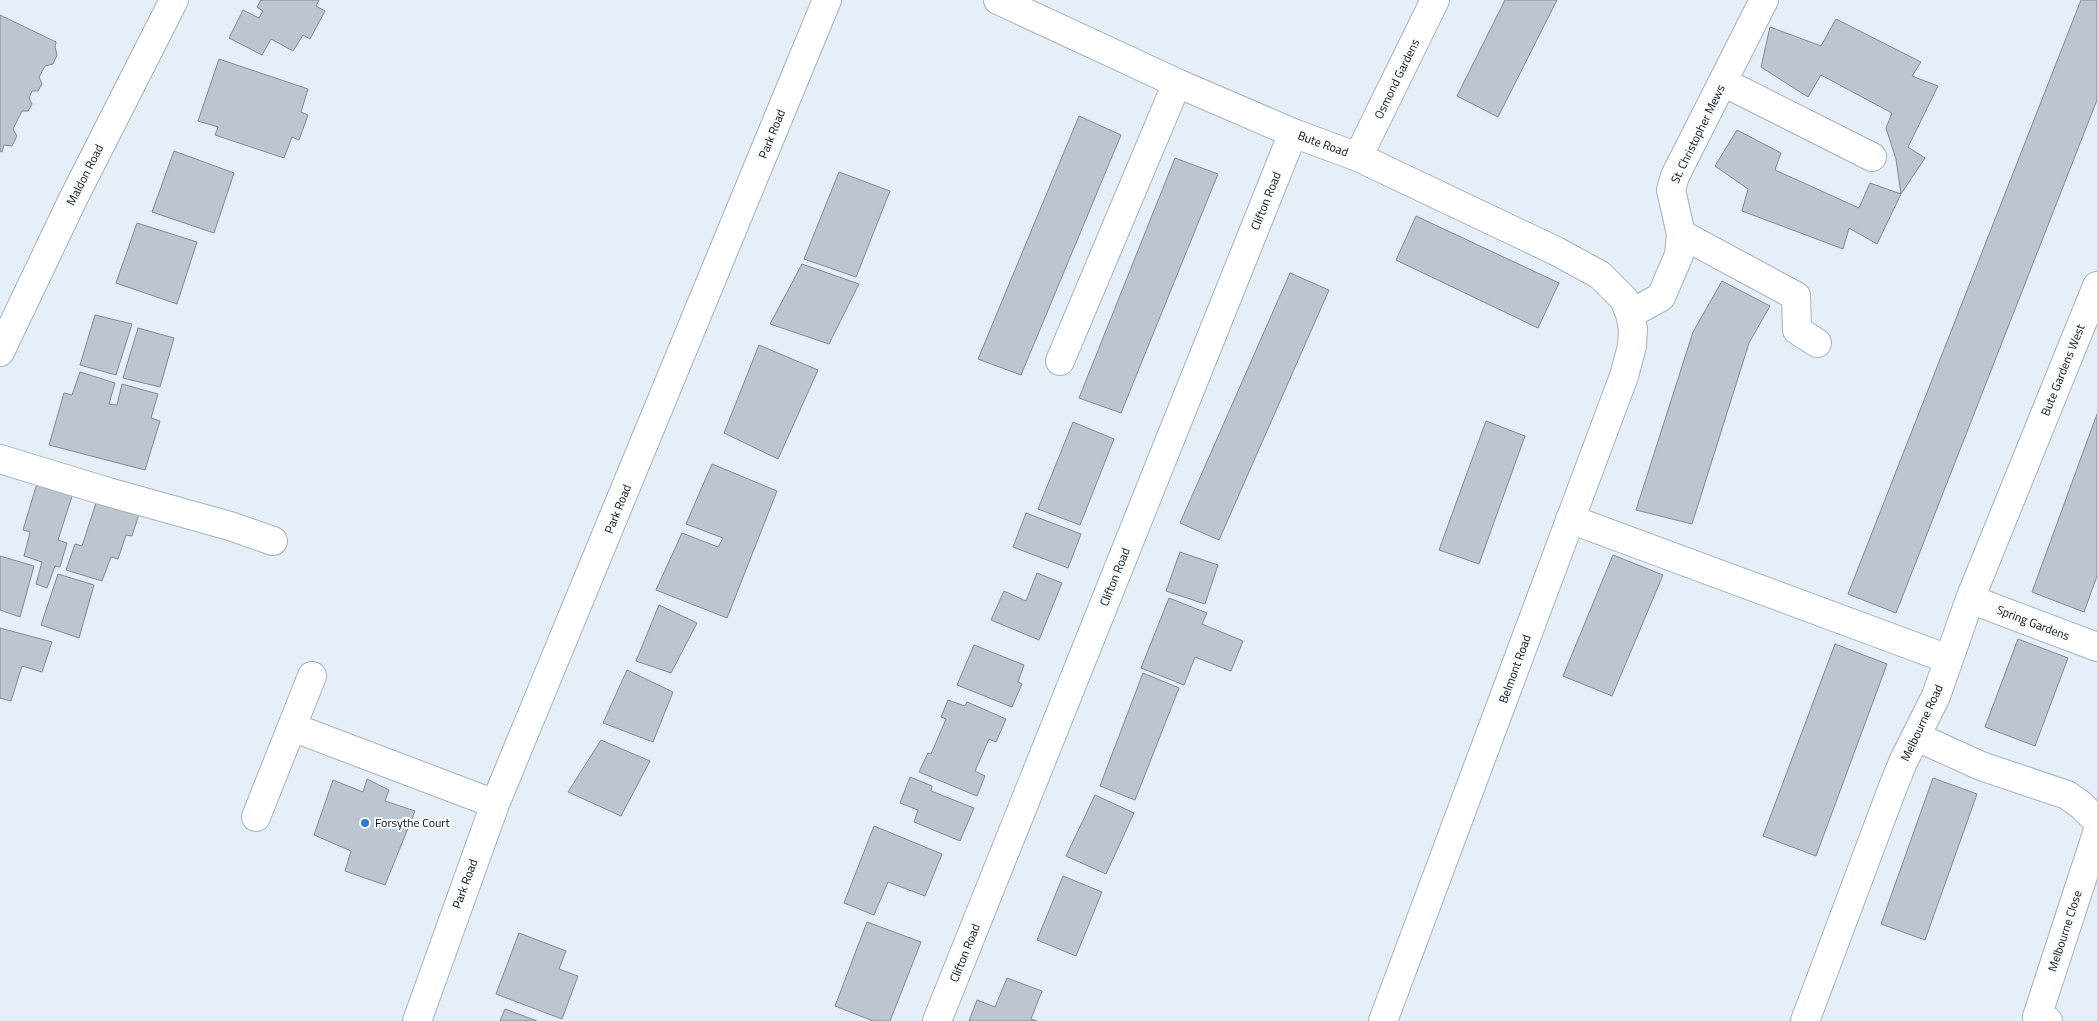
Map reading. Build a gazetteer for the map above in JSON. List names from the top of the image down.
{
  "streets": {
    "street": [
      "Osmond Gardens",
      "Park Road",
      "St. Christopher Mews",
      "Bute Road",
      "Maldon Road",
      "Clifton Road",
      "Bute Gardens West",
      "Spring Gardens",
      "Belmont Road",
      "Melbourne Road",
      "Melbourne Close"
    ]
  },
  "crossings": [
    ["Osmond Gardens", "Bute Road"],
    ["St. Christopher Mews", "Bute Road"],
    ["St. Christopher Mews", "Belmont Road"],
    ["Bute Road", "Clifton Road"],
    ["Bute Road", "Belmont Road"],
    ["Bute Gardens West", "Melbourne Road"],
    ["Spring Gardens", "Melbourne Road"]
  ],
  "places": ["Forsythe Court"]
}
